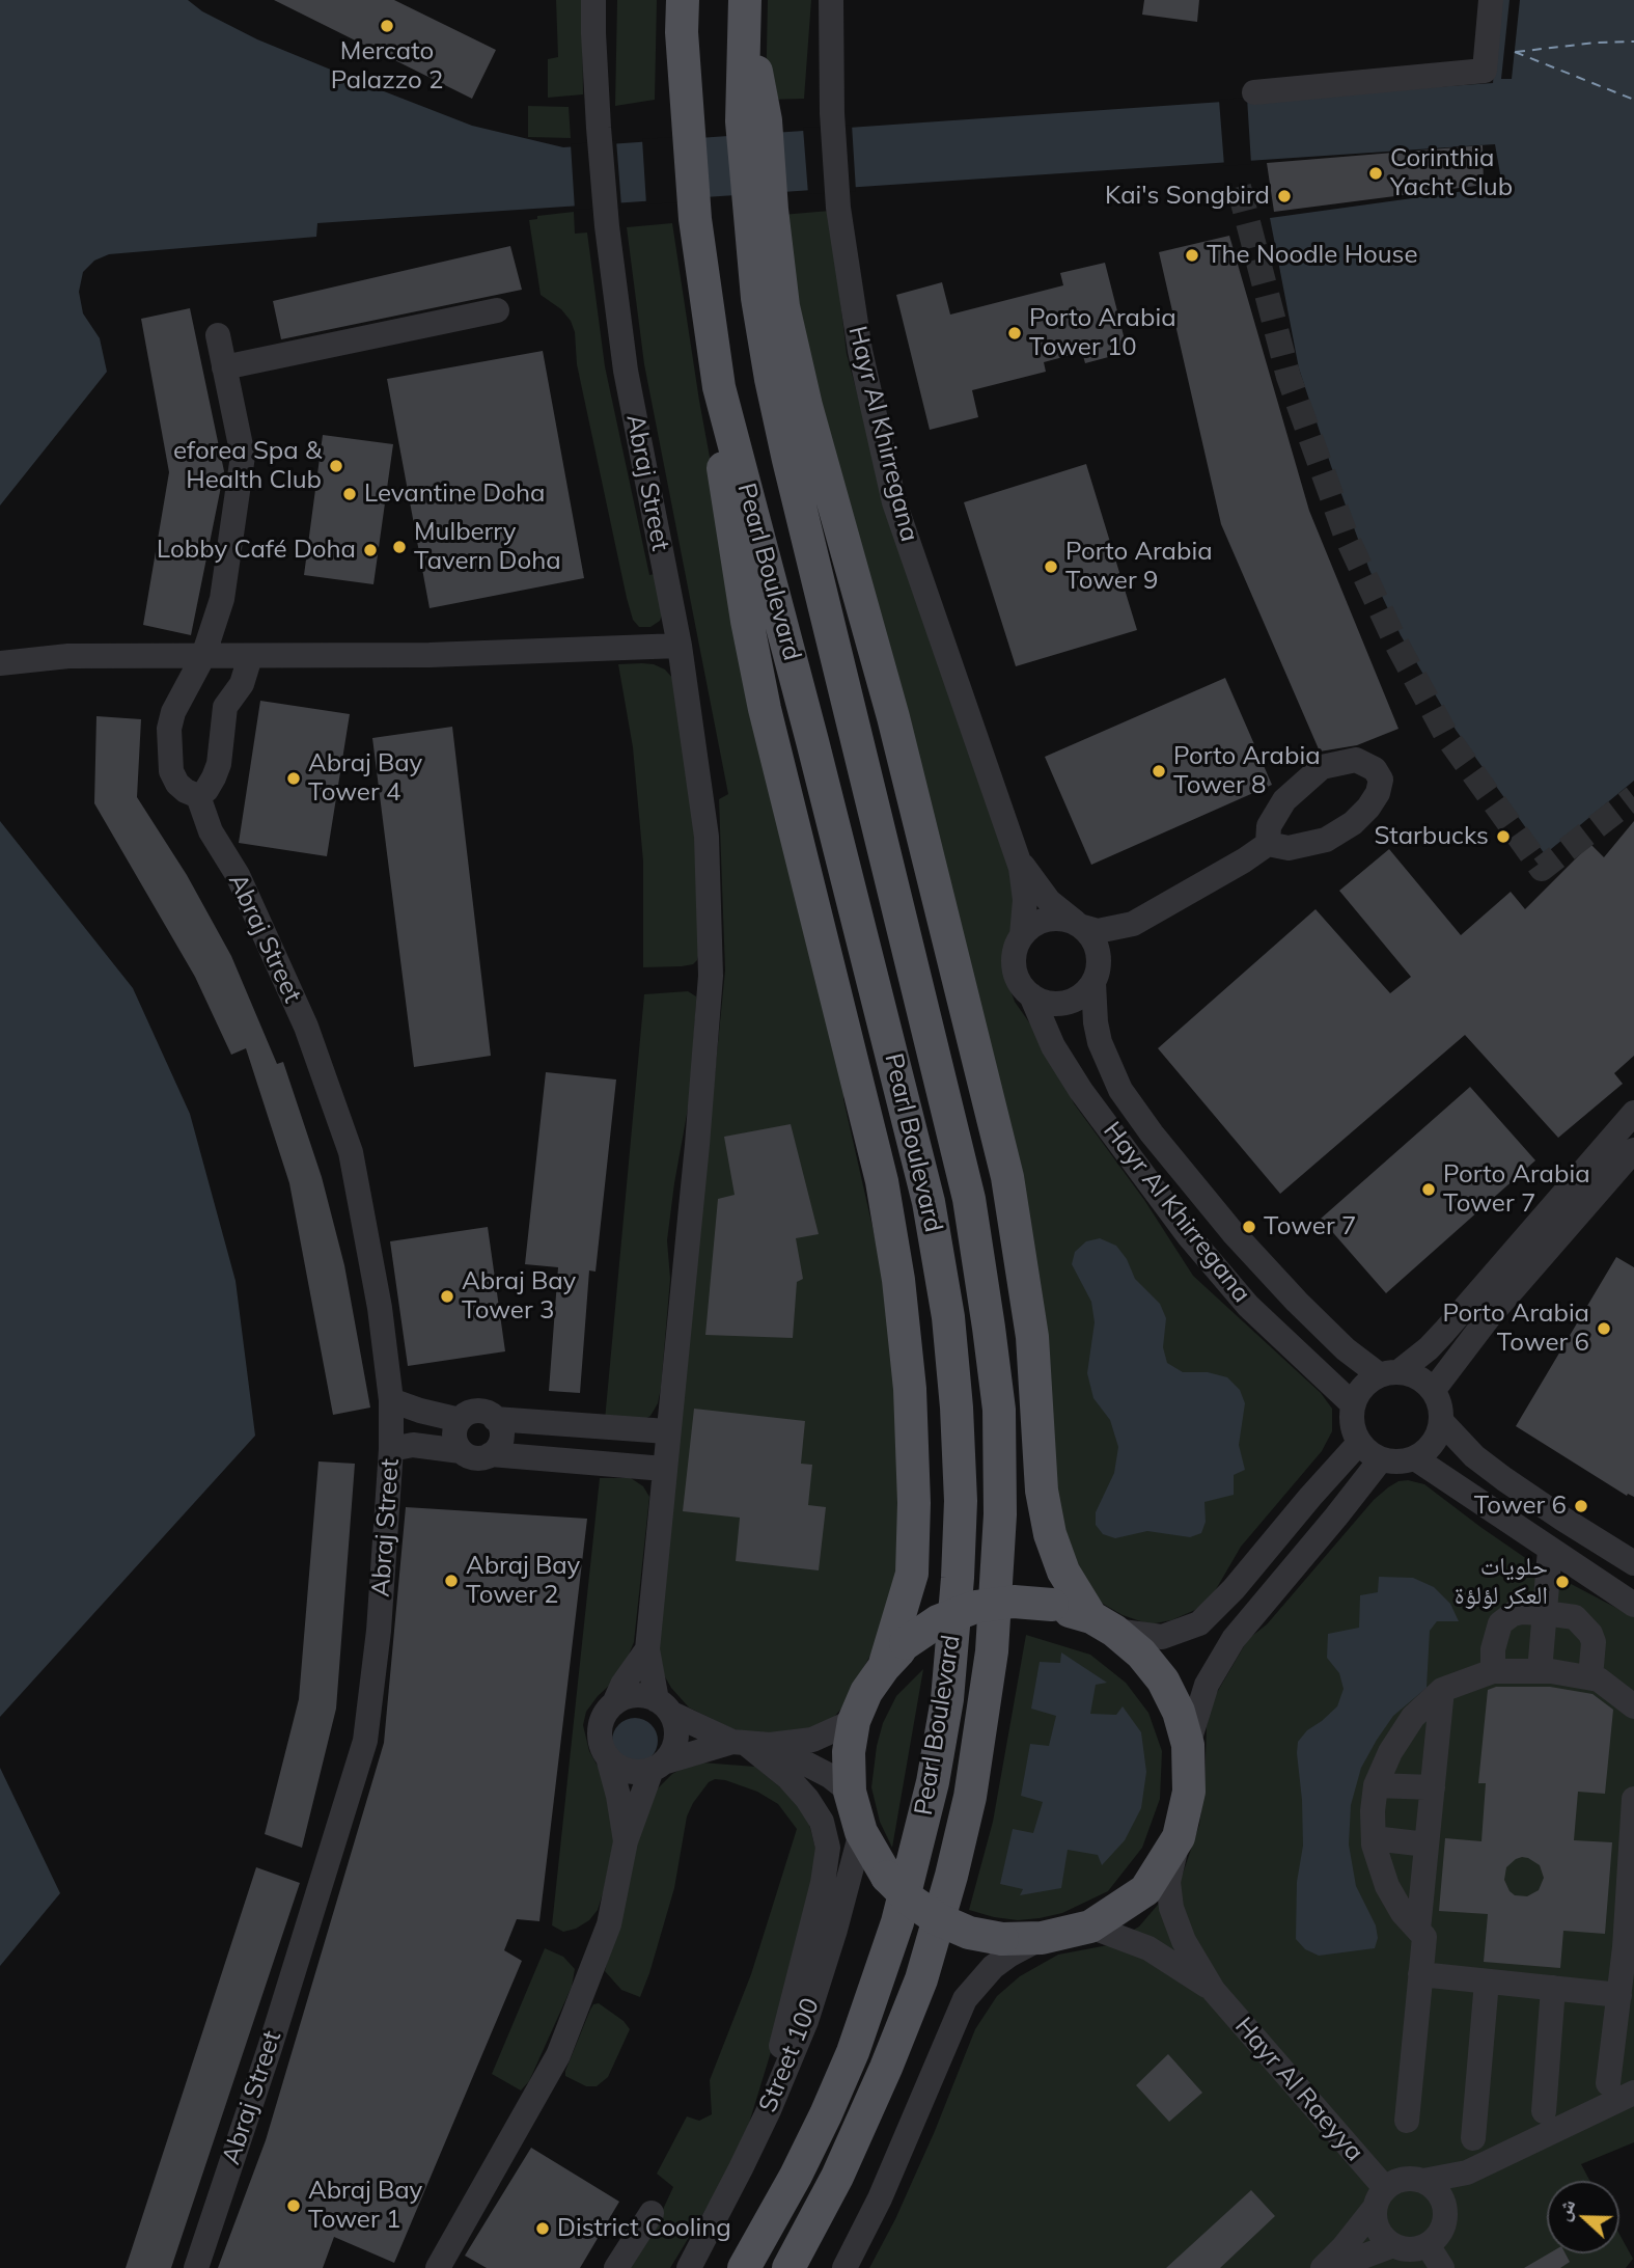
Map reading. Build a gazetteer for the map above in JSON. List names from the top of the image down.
{
  "streets": {
    "main road": ["Pearl Boulevard"],
    "street": [
      "Hayr Al Khirregana",
      "Abraj Street",
      "Street 100",
      "Hayr Al Raeyya"
    ]
  },
  "places": [
    "Mercato Palazzo 2",
    "Corinthia Yacht Club",
    "Kai's Songbird",
    "The Noodle House",
    "Porto Arabia Tower 10",
    "eforea Spa & Health Club",
    "Levantine Doha",
    "Mulberry Tavern Doha",
    "Lobby Café Doha",
    "Porto Arabia Tower 9",
    "Porto Arabia Tower 8",
    "Abraj Bay Tower 4",
    "Starbucks",
    "Porto Arabia Tower 7",
    "Tower 7",
    "Abraj Bay Tower 3",
    "Porto Arabia Tower 6",
    "Tower 6",
    "Abraj Bay Tower 2",
    "حلويات العكر لؤلؤة",
    "Abraj Bay Tower 1",
    "District Cooling"
  ],
  "north": "left"
}
